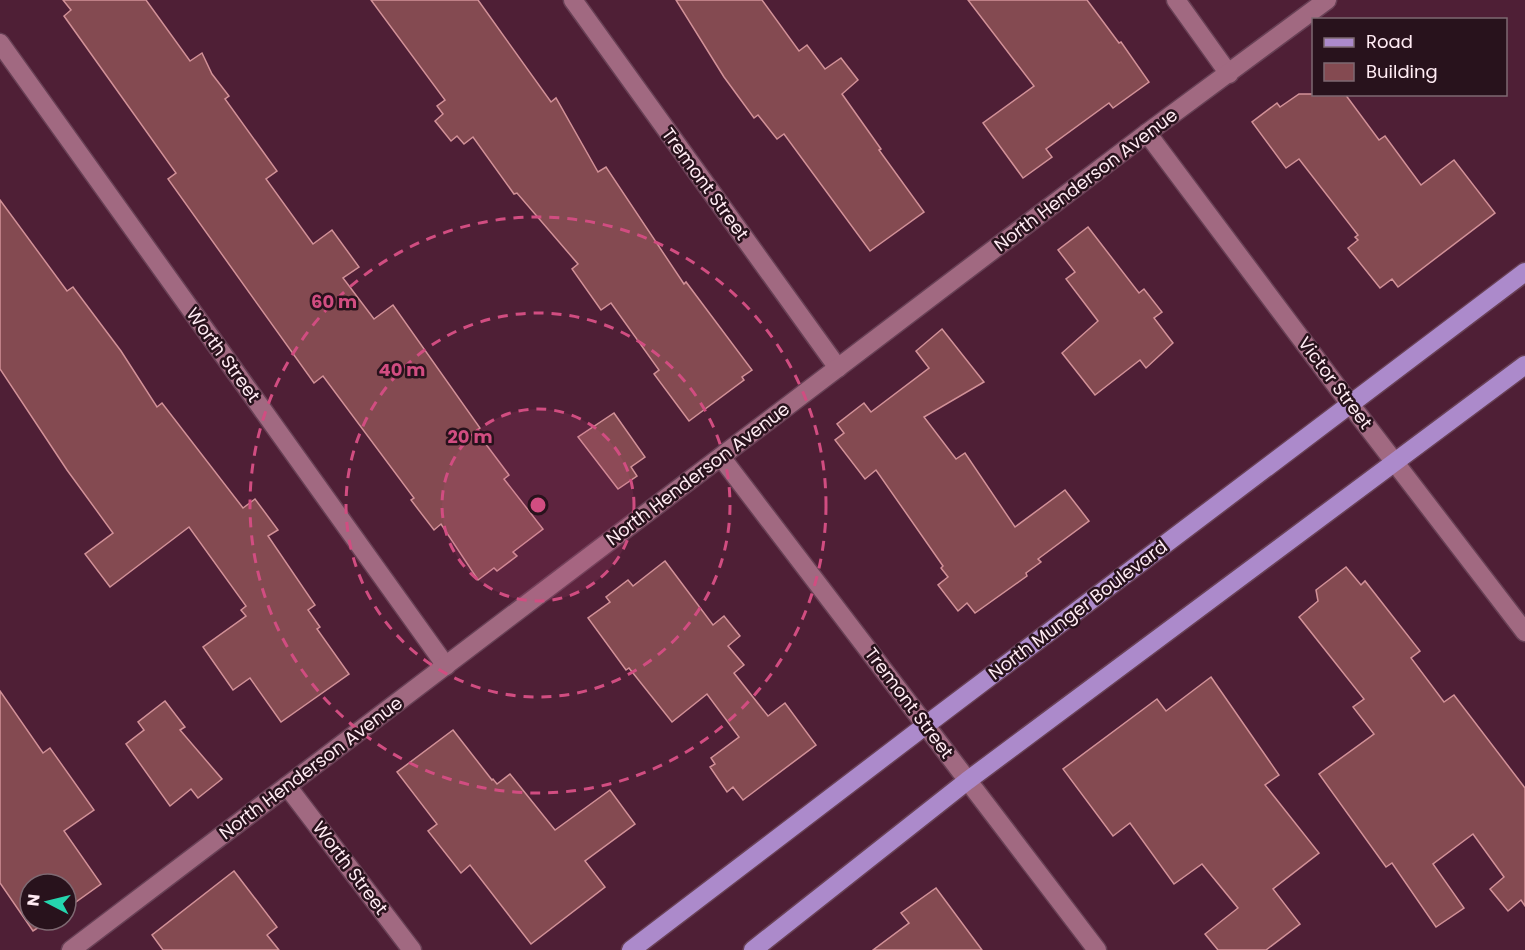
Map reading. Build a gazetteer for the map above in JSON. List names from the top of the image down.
{
  "streets": {
    "main road": ["North Munger Boulevard"],
    "street": [
      "North Henderson Avenue",
      "Tremont Street",
      "Worth Street",
      "Victor Street"
    ]
  },
  "crossings": [
    ["North Henderson Avenue", "Tremont Street"],
    ["North Henderson Avenue", "Worth Street"],
    ["North Henderson Avenue", "Victor Street"],
    ["Tremont Street", "North Munger Boulevard"],
    ["Victor Street", "North Munger Boulevard"]
  ],
  "legend": ["Road", "Building"],
  "north": "left",
  "rings": ["60 m", "40 m", "20 m"]
}
